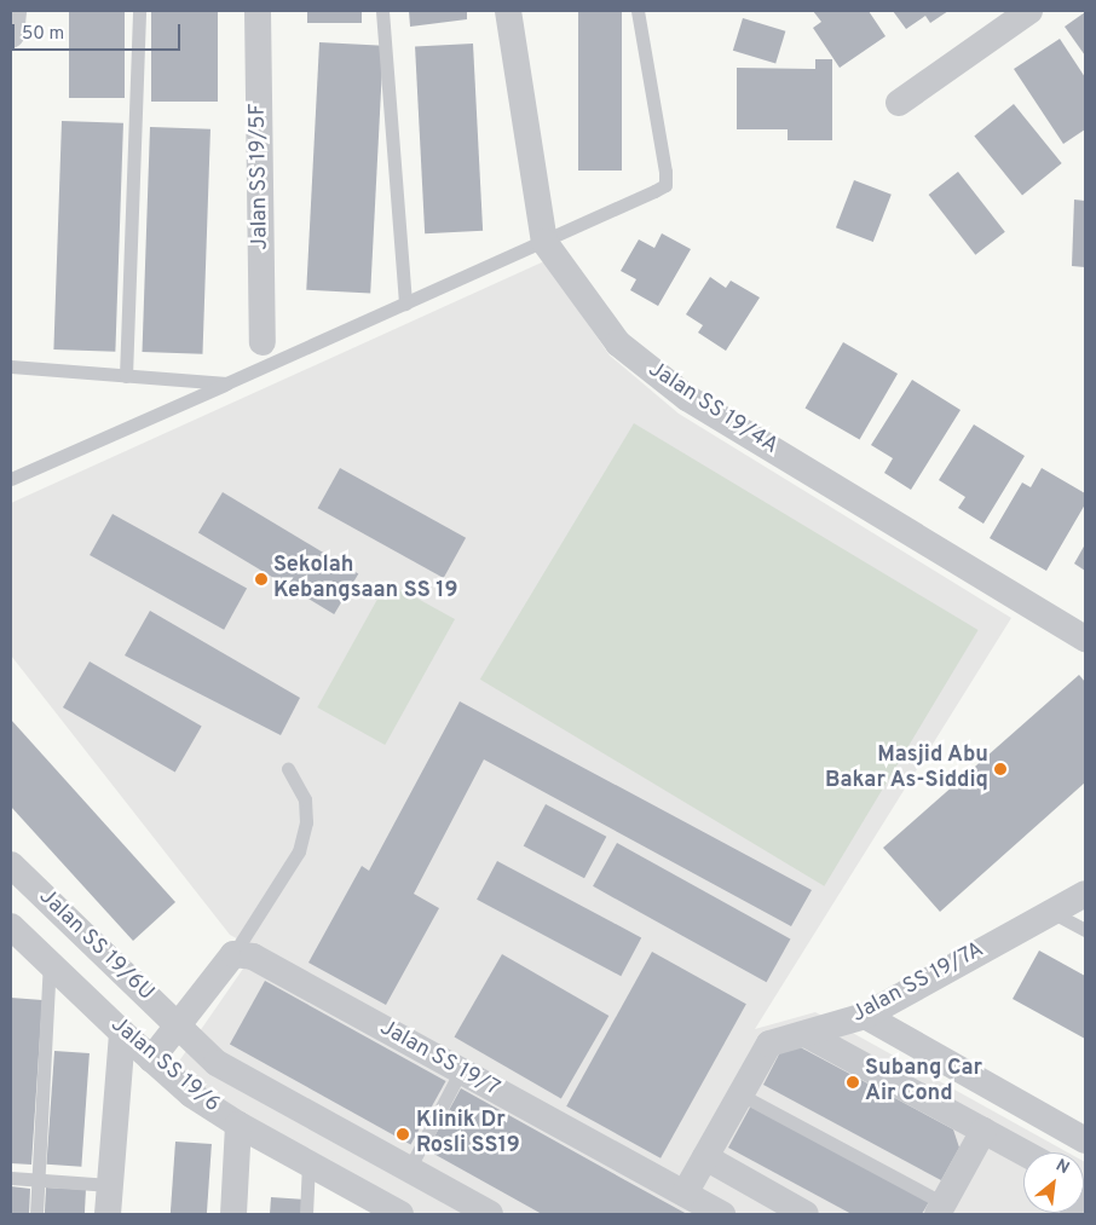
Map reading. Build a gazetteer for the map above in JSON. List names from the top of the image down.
{
  "streets": {
    "street": [
      "Jalan SS 19/5F",
      "Jalan SS 19/4A",
      "Jalan SS 19/6U",
      "Jalan SS 19/7A",
      "Jalan SS 19/7",
      "Jalan SS 19/6"
    ]
  },
  "crossings": [
    ["Jalan SS 19/7A", "Jalan SS 19/7"]
  ],
  "places": [
    "Sekolah Kebangsaan SS 19",
    "Masjid Abu Bakar As-Siddiq",
    "Subang Car Air Cond",
    "Klinik Dr Rosli SS19"
  ],
  "scale_bar": "50 m",
  "north": "top right"
}
